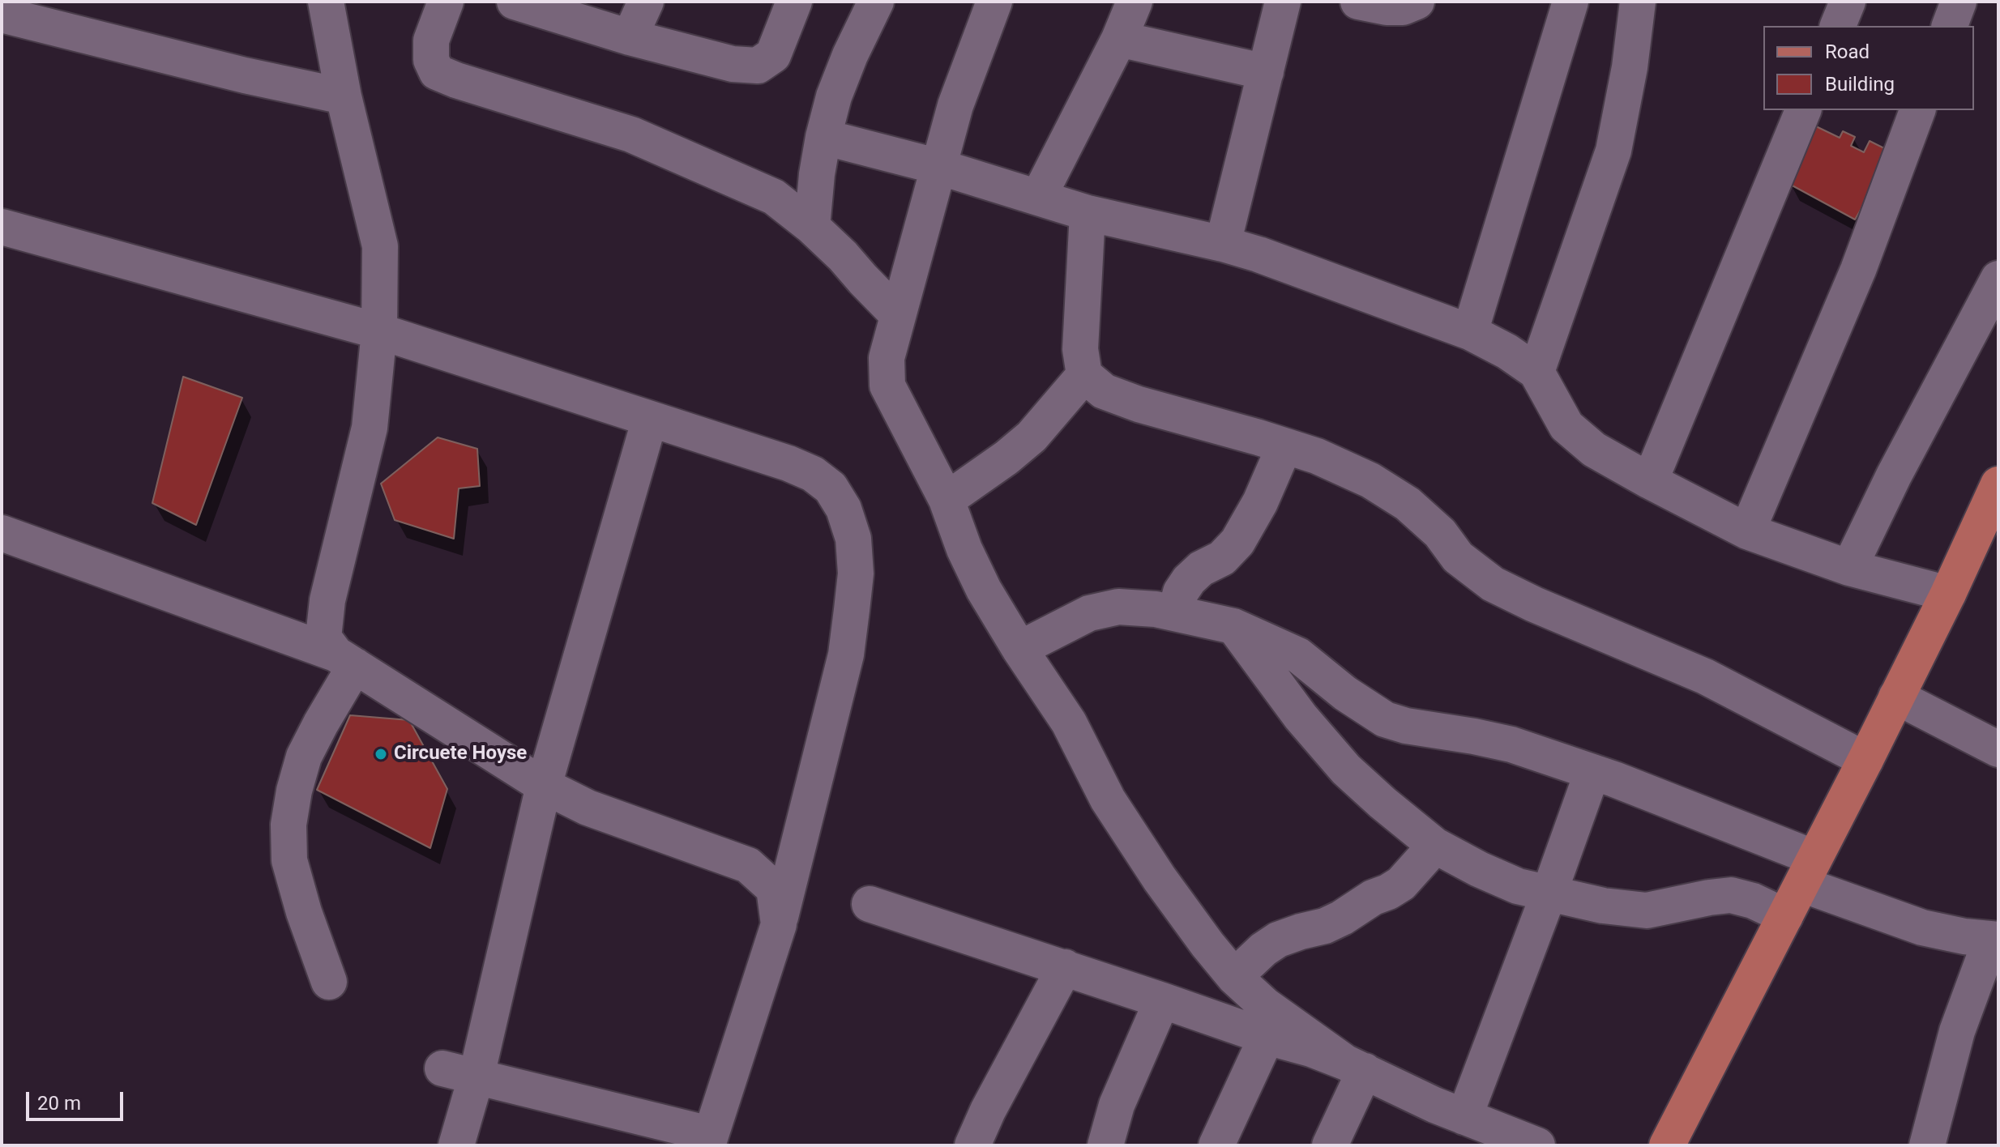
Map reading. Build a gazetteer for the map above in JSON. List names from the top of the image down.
{
  "places": ["Circuete Hoyse"],
  "legend": ["Road", "Building"],
  "scale_bar": "20 m"
}
